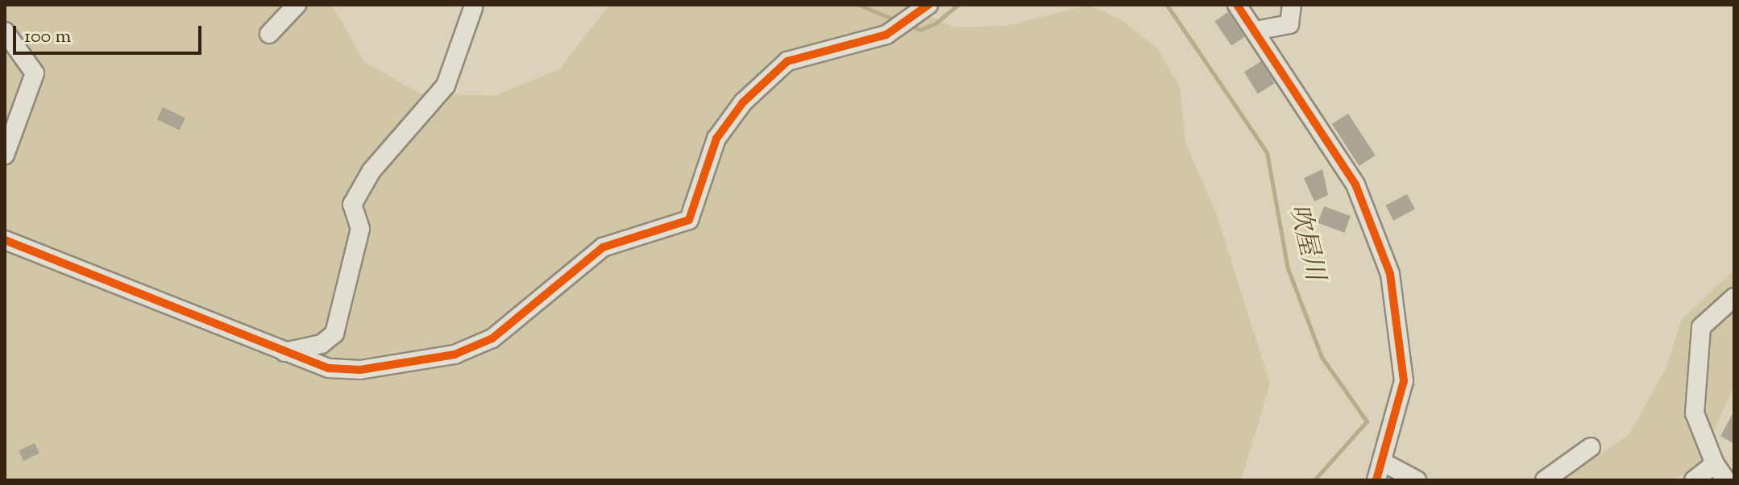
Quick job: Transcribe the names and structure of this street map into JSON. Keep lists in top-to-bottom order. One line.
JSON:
{"water":["吹屋川"],"scale_bar":"100 m"}
